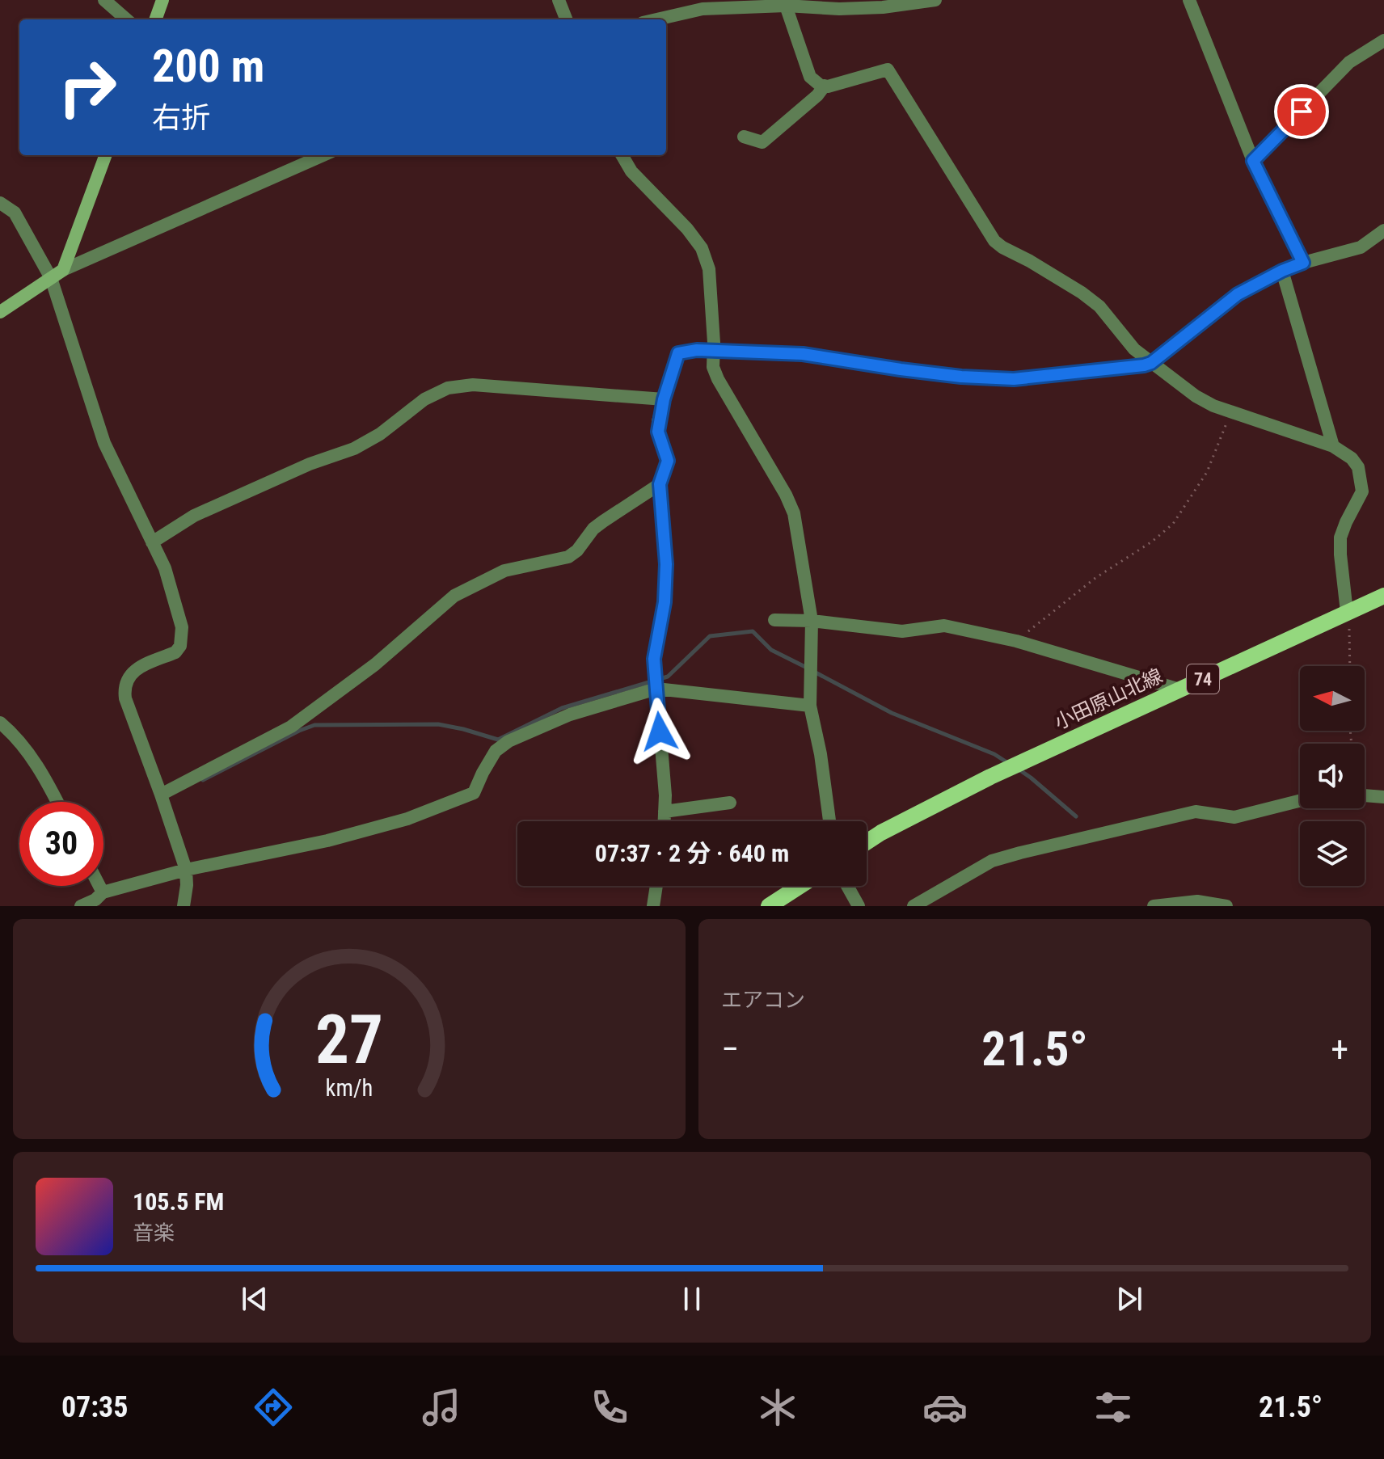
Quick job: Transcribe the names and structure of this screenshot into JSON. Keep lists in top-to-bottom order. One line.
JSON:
{"streets":{"main road":["74","小田原山北線"]},"north":"left","page":{"turn":["200 m","右折"],"limit":"30","trip":"07:37 · 2 分 · 640 m","tile":"エアコン","heat":["−","21.5°","+"],"song":["105.5 FM","音楽"],"tabs":["07:35","21.5°"],"gauge":["27","km/h"]}}
